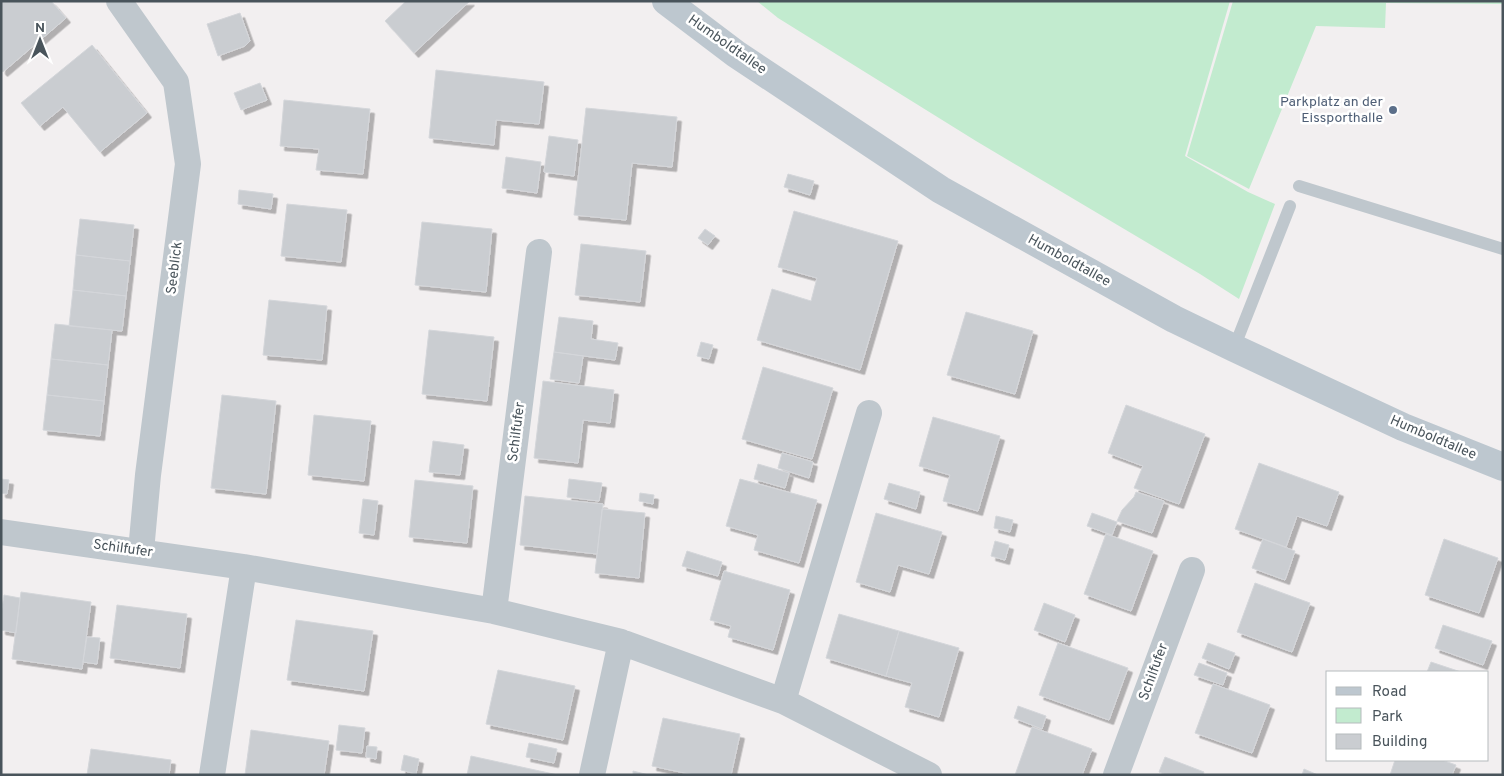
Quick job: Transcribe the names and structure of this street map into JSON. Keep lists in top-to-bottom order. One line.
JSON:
{"streets":{"street":["Humboldtallee","Seeblick","Schilfufer"]},"crossings":[["Seeblick","Schilfufer"]],"places":["Parkplatz an der Eissporthalle"],"legend":["Road","Park","Building"],"north":"top"}
